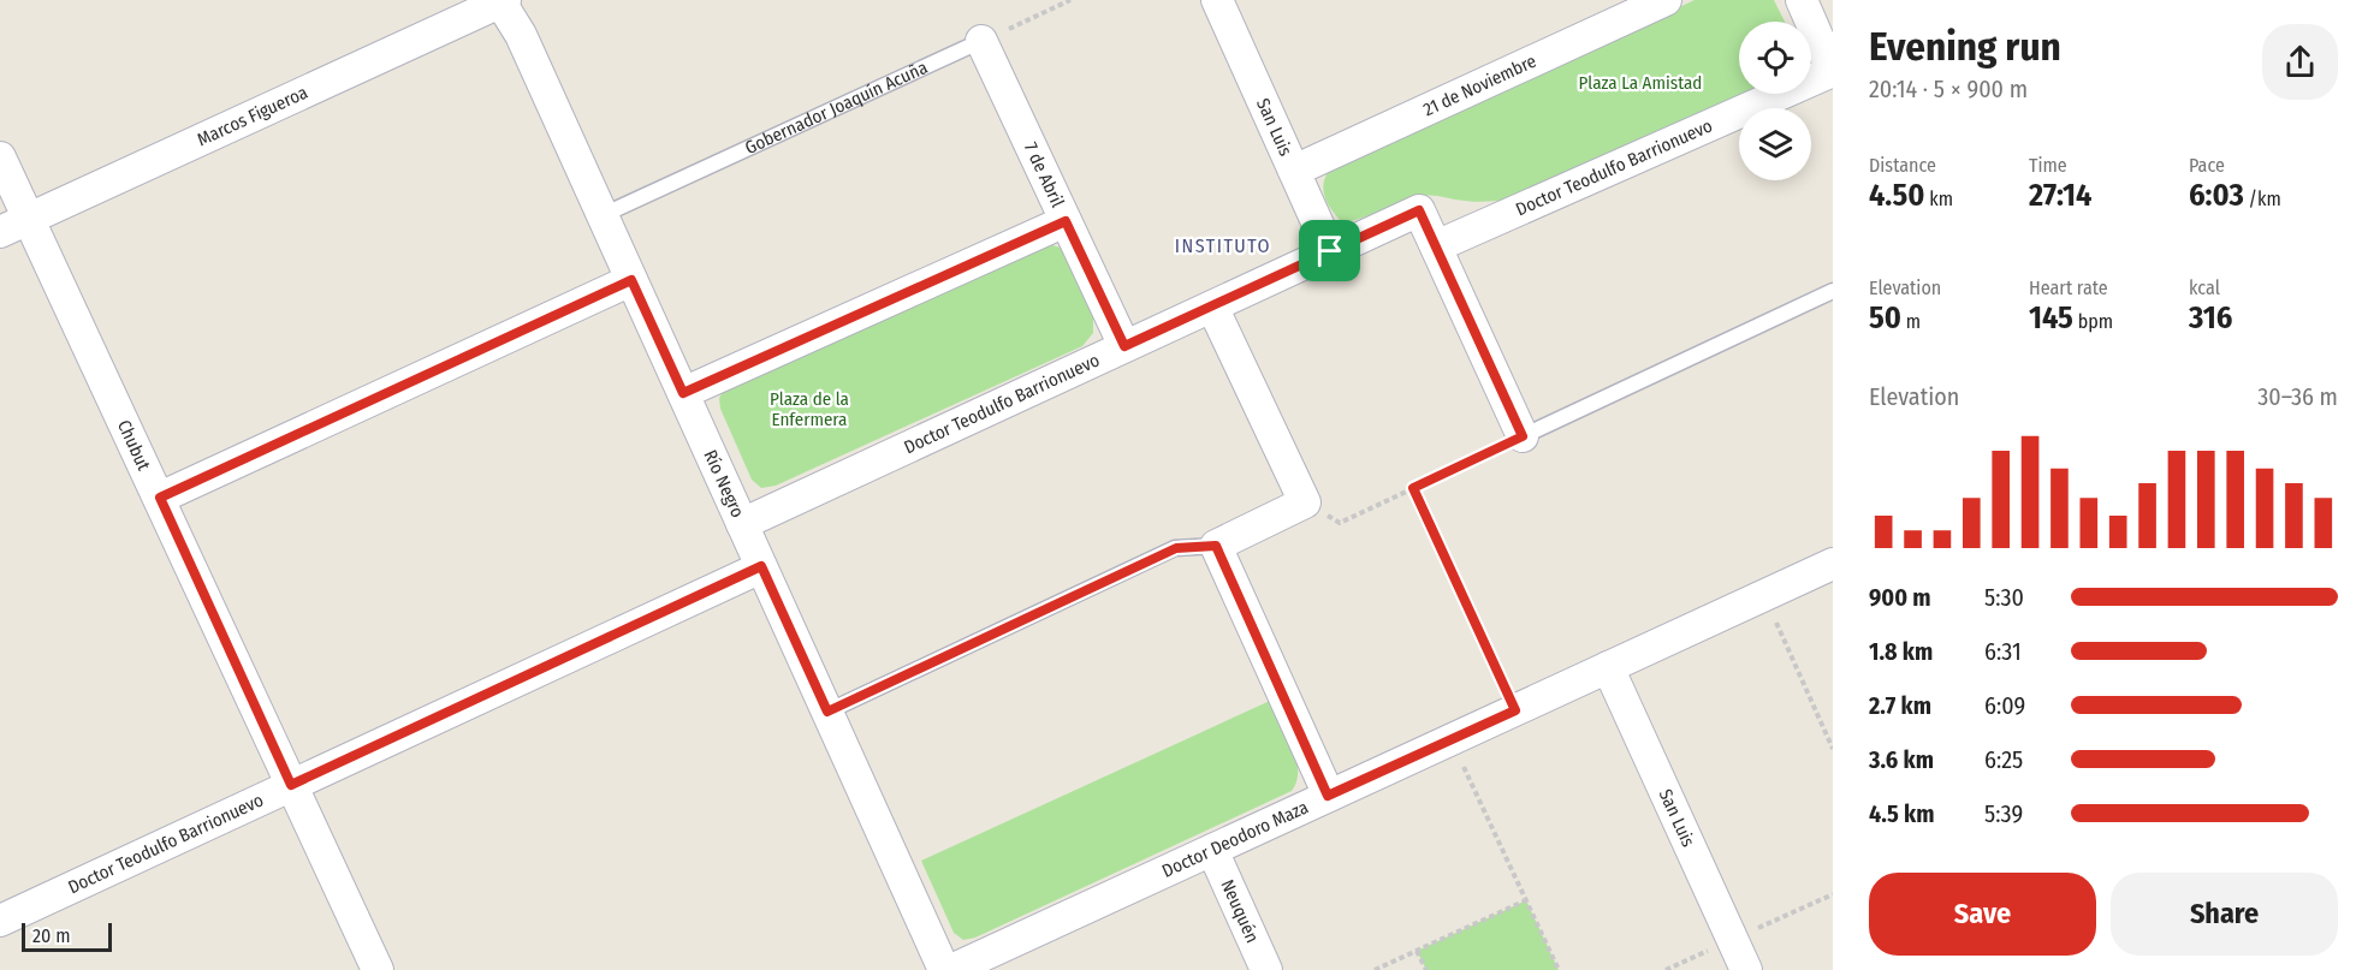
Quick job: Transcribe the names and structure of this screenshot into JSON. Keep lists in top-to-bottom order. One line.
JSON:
{"streets":{"street":["21 de Noviembre","Marcos Figueroa","San Luis","Doctor Teodulfo Barrionuevo","7 de Abril","Chubut","Río Negro","Doctor Deodoro Maza","Neuquén"],"lane":["Gobernador Joaquín Acuña"]},"crossings":[["21 de Noviembre","San Luis"],["Gobernador Joaquín Acuña","7 de Abril"],["Gobernador Joaquín Acuña","Río Negro"],["Marcos Figueroa","Chubut"],["Marcos Figueroa","Río Negro"],["San Luis","Doctor Teodulfo Barrionuevo"],["San Luis","Doctor Deodoro Maza"],["Doctor Teodulfo Barrionuevo","7 de Abril"],["Doctor Teodulfo Barrionuevo","Chubut"],["Doctor Teodulfo Barrionuevo","Río Negro"],["Doctor Deodoro Maza","Neuquén"]],"districts":["INSTITUTO"],"parks":["Plaza La Amistad","Plaza de la Enfermera"],"scale_bar":"20 m","page":{"heading":["Evening run","20:14 · 5 × 900 m"],"stats":[["Distance","4.50 km"],["Time","27:14"],["Pace","6:03 /km"],["Elevation","50 m"],["Heart rate","145 bpm"],["kcal","316"]],"chart":["Elevation","30–36 m"],"list":[{"name":"900 m","note":"5:30"},{"name":"1.8 km","note":"6:31"},{"name":"2.7 km","note":"6:09"},{"name":"3.6 km","note":"6:25"},{"name":"4.5 km","note":"5:39"}],"buttons":["Save","Share"],"scale":"20 m"}}
